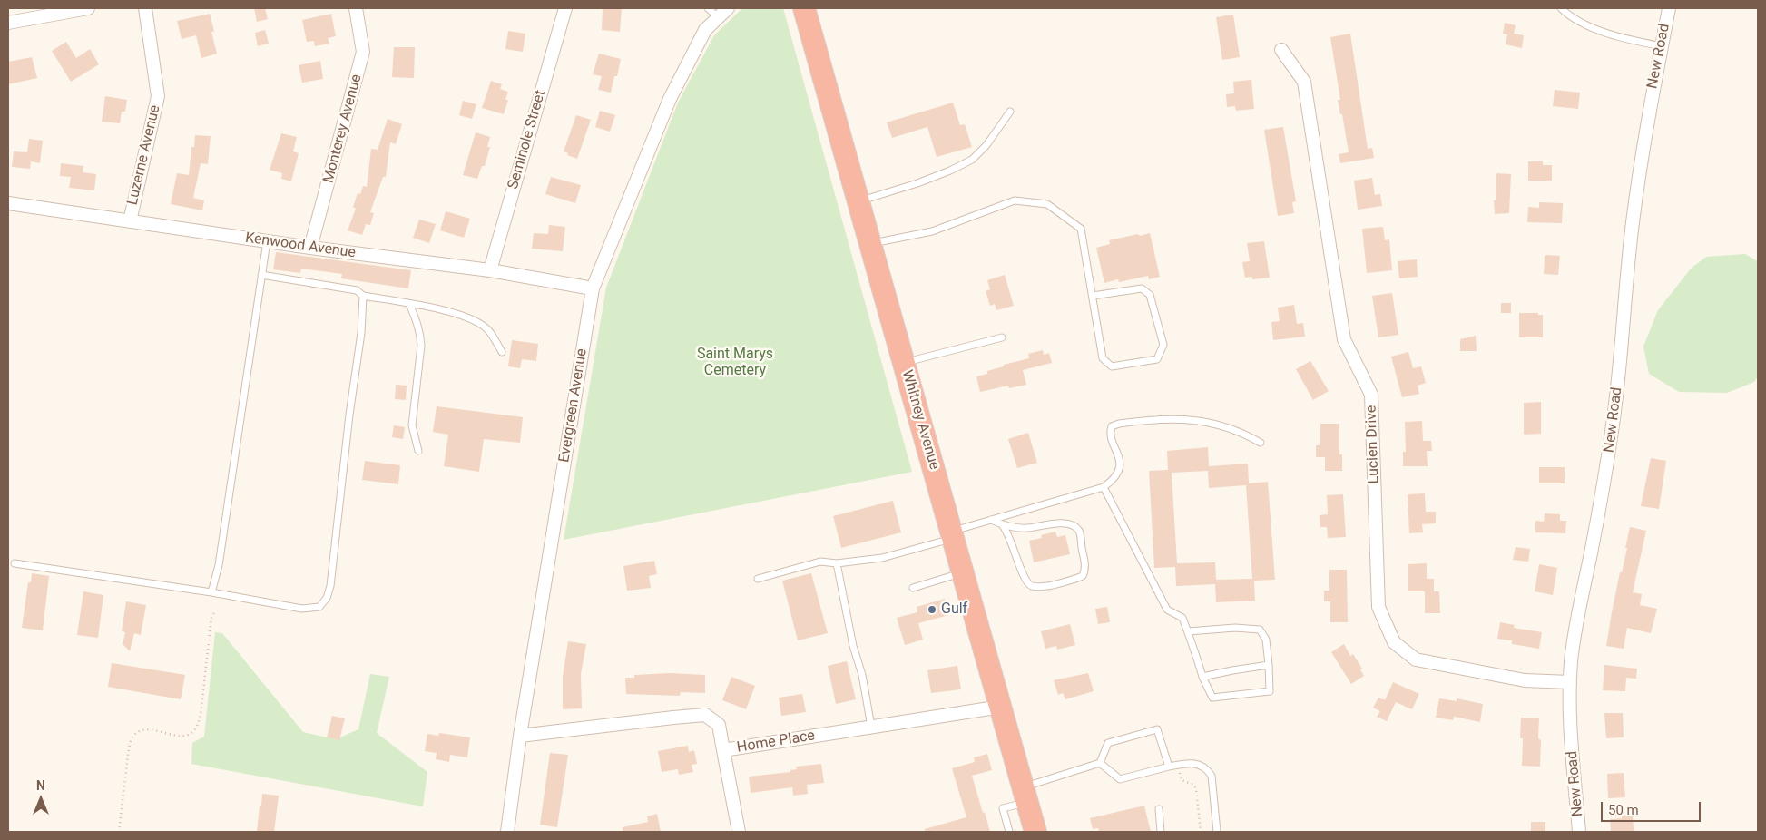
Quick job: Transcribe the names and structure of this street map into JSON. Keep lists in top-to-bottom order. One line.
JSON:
{"streets":{"highway":["Whitney Avenue"],"street":["New Road","Monterey Avenue","Seminole Street","Luzerne Avenue","Kenwood Avenue","Evergreen Avenue","Lucien Drive","Home Place"]},"crossings":[["New Road","Lucien Drive"],["Monterey Avenue","Kenwood Avenue"],["Seminole Street","Kenwood Avenue"],["Luzerne Avenue","Kenwood Avenue"],["Kenwood Avenue","Evergreen Avenue"],["Evergreen Avenue","Home Place"],["Whitney Avenue","Home Place"]],"parks":["Saint Marys Cemetery"],"places":["Gulf"],"scale_bar":"50 m","north":"top"}
